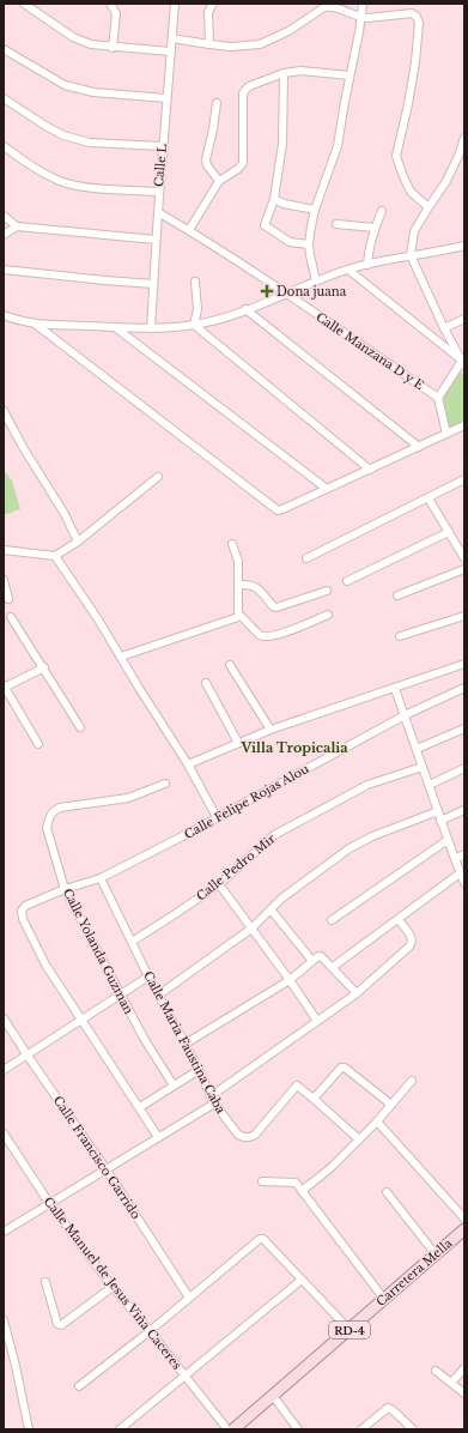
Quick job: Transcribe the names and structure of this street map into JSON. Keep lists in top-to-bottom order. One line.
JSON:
{"streets":{"main road":["Carretera Mella","RD-4"],"street":["Calle L","Calle Manzana D y E","Calle Felipe Rojas Alou","Calle Pedro Mir","Calle Yolanda Guzman","Calle Maria Faustina Caba","Calle Francisco Garrido","Calle Manuel de Jesus Viña Caceres"]},"crossings":[["Calle L","Calle Manzana D y E"],["Calle Felipe Rojas Alou","Calle Yolanda Guzman"],["Calle Felipe Rojas Alou","Calle Maria Faustina Caba"],["Calle Pedro Mir","Calle Maria Faustina Caba"]],"districts":["Villa Tropicalia"],"places":{"health":["Dona juana"]}}
